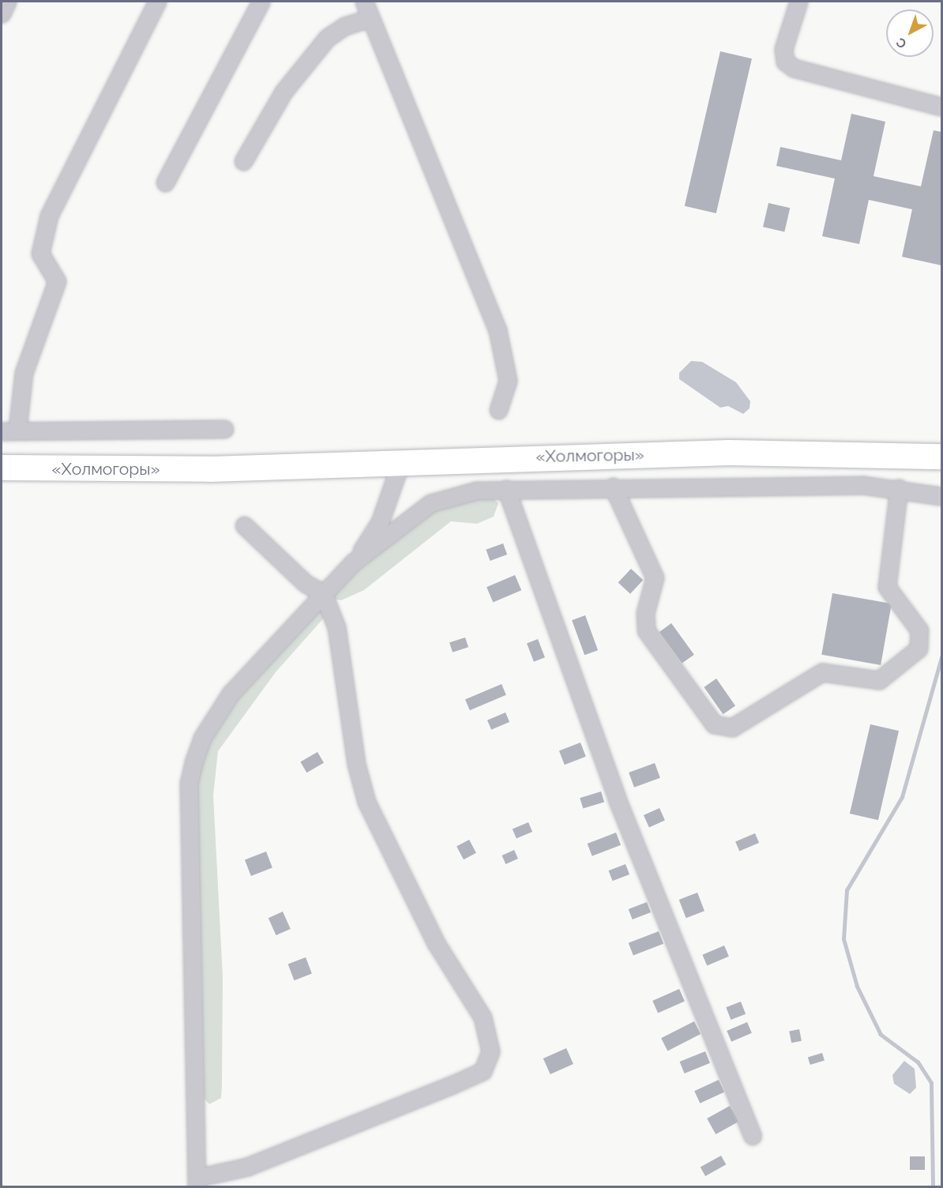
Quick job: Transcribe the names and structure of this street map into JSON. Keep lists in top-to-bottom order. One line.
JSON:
{"streets":{"highway":["«Холмогоры»"]},"north":"bottom left"}
